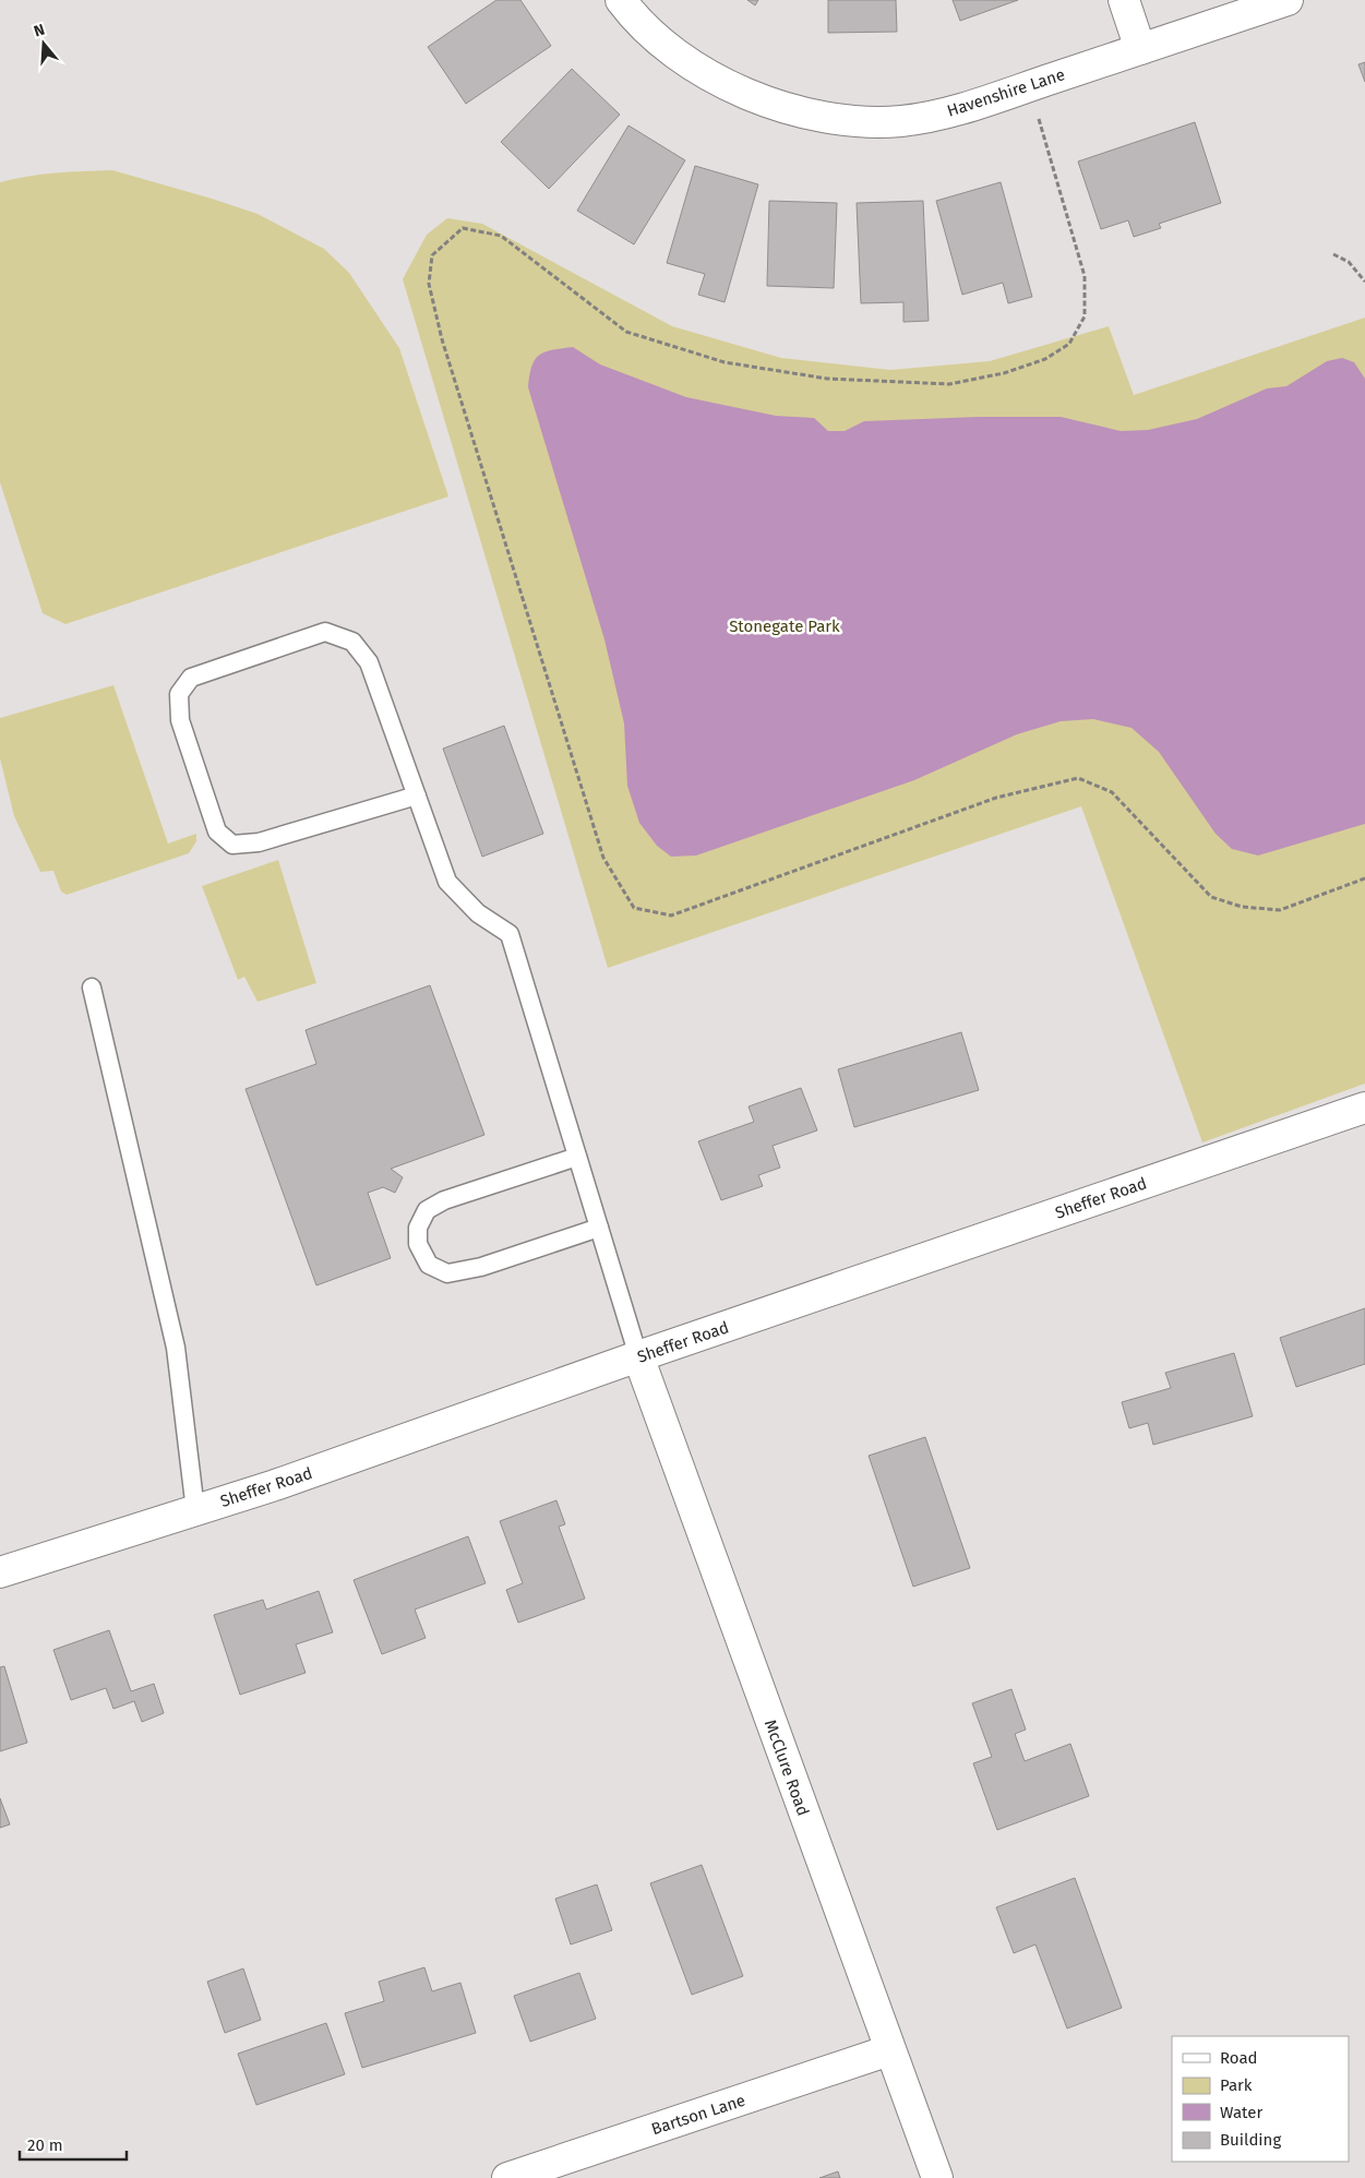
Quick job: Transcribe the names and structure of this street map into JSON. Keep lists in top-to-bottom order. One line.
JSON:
{"streets":{"street":["Havenshire Lane","Sheffer Road","McClure Road","Bartson Lane"]},"crossings":[["Sheffer Road","McClure Road"],["McClure Road","Bartson Lane"]],"parks":["Stonegate Park"],"legend":["Road","Park","Water","Building"],"scale_bar":"20 m","north":"top"}
